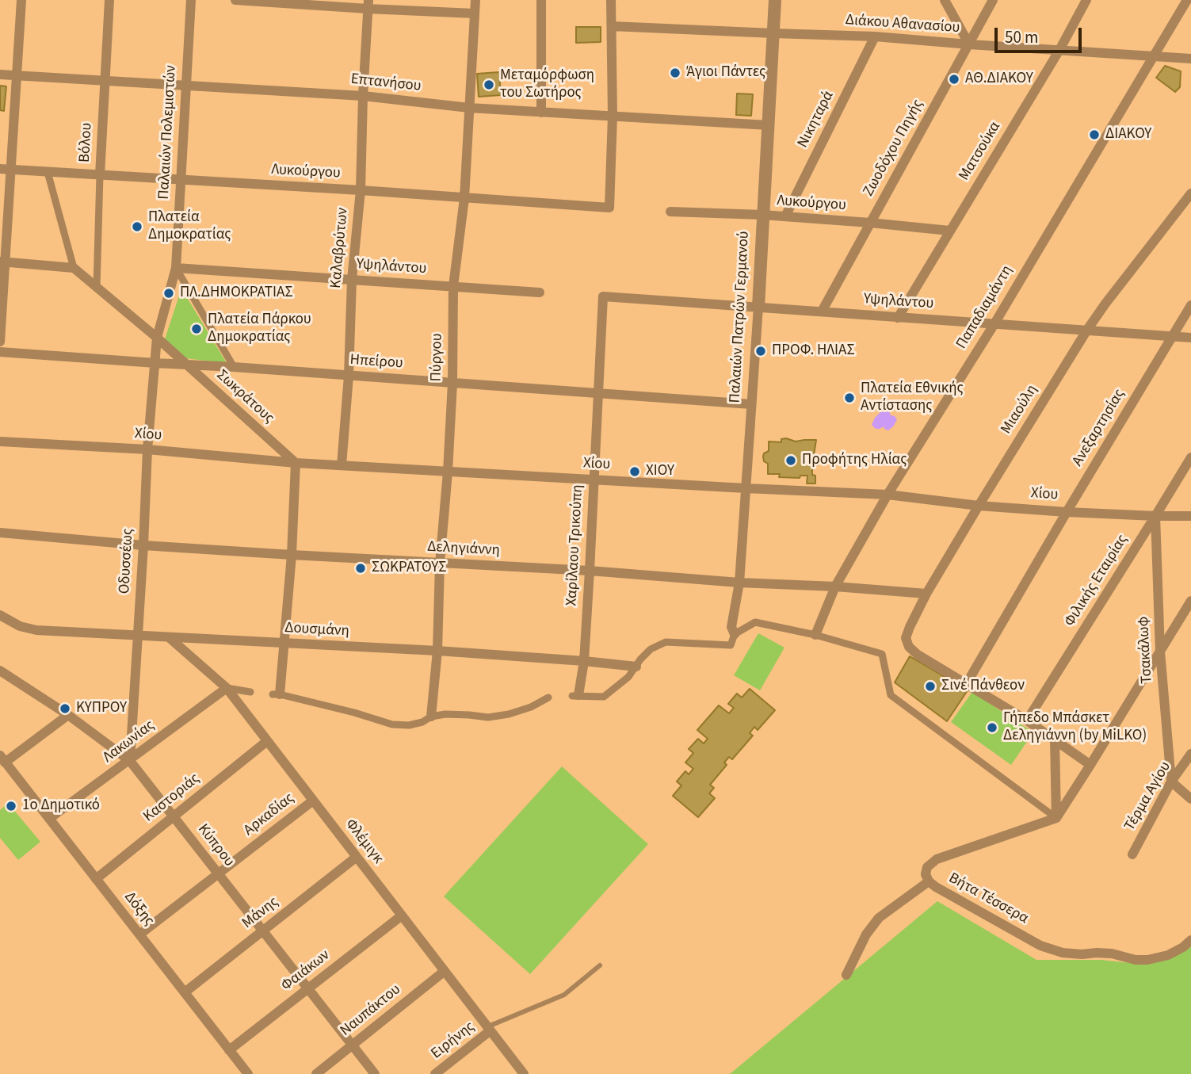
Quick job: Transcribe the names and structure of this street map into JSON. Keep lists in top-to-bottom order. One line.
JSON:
{"streets":{"street":["Διάκου Αθανασίου","Επτανήσου","Νικηταρά","Παλαιών Πολεμιστών","Βόλου","Ζωοδόχου Πηγής","Ματσούκα","Λυκούργου","Καλαβρύτων","Υψηλάντου","Παπαδιαμάντη","Παλαιών Πατρών Γερμανού","Πύργου","Ηπείρου","Σωκράτους","Μιαούλη","Ανεξαρτησίας","Χίου","Χαρίλαου Τρικούπη","Δεληγιάννη","Οδυσσέως","Φιλικής Εταιρίας","Δουσμάνη","Τσακάλωφ","Λακωνίας","Τέρμα Αγίου","Καστοριάς","Αρκαδίας","Φλέμιγκ","Κύπρου","Βήτα Τέσσερα","Δόξης","Μάνης","Φαιάκων","Ναυπάκτου","Ειρήνης"]},"crossings":[["Διάκου Αθανασίου","Νικηταρά"],["Διάκου Αθανασίου","Ζωοδόχου Πηγής"],["Διάκου Αθανασίου","Ματσούκα"],["Διάκου Αθανασίου","Παπαδιαμάντη"],["Διάκου Αθανασίου","Παλαιών Πατρών Γερμανού"],["Επτανήσου","Παλαιών Πολεμιστών"],["Επτανήσου","Βόλου"],["Επτανήσου","Λυκούργου"],["Επτανήσου","Καλαβρύτων"],["Επτανήσου","Παλαιών Πατρών Γερμανού"],["Επτανήσου","Πύργου"],["Νικηταρά","Λυκούργου"],["Παλαιών Πολεμιστών","Λυκούργου"],["Παλαιών Πολεμιστών","Υψηλάντου"],["Παλαιών Πολεμιστών","Ηπείρου"],["Παλαιών Πολεμιστών","Σωκράτους"],["Παλαιών Πολεμιστών","Οδυσσέως"],["Βόλου","Λυκούργου"],["Βόλου","Σωκράτους"],["Ζωοδόχου Πηγής","Λυκούργου"],["Ζωοδόχου Πηγής","Υψηλάντου"],["Ματσούκα","Λυκούργου"],["Ματσούκα","Υψηλάντου"],["Λυκούργου","Καλαβρύτων"],["Λυκούργου","Παλαιών Πατρών Γερμανού"],["Λυκούργου","Πύργου"],["Καλαβρύτων","Υψηλάντου"],["Καλαβρύτων","Ηπείρου"],["Καλαβρύτων","Χίου"],["Υψηλάντου","Παπαδιαμάντη"],["Υψηλάντου","Παλαιών Πατρών Γερμανού"],["Υψηλάντου","Πύργου"],["Υψηλάντου","Μιαούλη"],["Υψηλάντου","Ανεξαρτησίας"],["Υψηλάντου","Χαρίλαου Τρικούπη"],["Παπαδιαμάντη","Χίου"],["Παπαδιαμάντη","Δεληγιάννη"],["Παλαιών Πατρών Γερμανού","Ηπείρου"],["Παλαιών Πατρών Γερμανού","Χίου"],["Παλαιών Πατρών Γερμανού","Δεληγιάννη"],["Πύργου","Ηπείρου"],["Πύργου","Χίου"],["Πύργου","Δεληγιάννη"],["Πύργου","Δουσμάνη"],["Ηπείρου","Σωκράτους"],["Ηπείρου","Χαρίλαου Τρικούπη"],["Ηπείρου","Οδυσσέως"],["Σωκράτους","Χίου"],["Μιαούλη","Ανεξαρτησίας"],["Μιαούλη","Χίου"],["Μιαούλη","Δεληγιάννη"],["Ανεξαρτησίας","Χίου"],["Χίου","Χαρίλαου Τρικούπη"],["Χίου","Οδυσσέως"],["Χίου","Φιλικής Εταιρίας"],["Χίου","Τσακάλωφ"],["Χαρίλαου Τρικούπη","Δεληγιάννη"],["Χαρίλαου Τρικούπη","Δουσμάνη"],["Δεληγιάννη","Οδυσσέως"],["Οδυσσέως","Δουσμάνη"],["Οδυσσέως","Λακωνίας"],["Οδυσσέως","Κύπρου"],["Φιλικής Εταιρίας","Τσακάλωφ"],["Δουσμάνη","Φλέμιγκ"],["Τσακάλωφ","Τέρμα Αγίου"],["Λακωνίας","Φλέμιγκ"],["Λακωνίας","Κύπρου"],["Λακωνίας","Δόξης"],["Καστοριάς","Φλέμιγκ"],["Καστοριάς","Κύπρου"],["Καστοριάς","Δόξης"],["Αρκαδίας","Φλέμιγκ"],["Αρκαδίας","Κύπρου"],["Αρκαδίας","Δόξης"],["Φλέμιγκ","Μάνης"],["Φλέμιγκ","Φαιάκων"],["Φλέμιγκ","Ναυπάκτου"],["Φλέμιγκ","Ειρήνης"],["Κύπρου","Μάνης"],["Κύπρου","Φαιάκων"],["Κύπρου","Ναυπάκτου"],["Δόξης","Μάνης"],["Δόξης","Φαιάκων"]],"places":["Άγιοι Πάντες","ΑΘ.ΔΙΑΚΟΥ","Μεταμόρφωση του Σωτήρος","ΔΙΑΚΟΥ","Πλατεία Δημοκρατίας","ΠΛ.ΔΗΜΟΚΡΑΤΙΑΣ","Πλατεία Πάρκου Δημοκρατίας","ΠΡΟΦ. ΗΛΙΑΣ","Πλατεία Εθνικής Αντίστασης","Προφήτης Ηλίας","ΧΙΟΥ","ΣΩΚΡΑΤΟΥΣ","Σινέ Πάνθεον","ΚΥΠΡΟΥ","Γήπεδο Μπάσκετ Δεληγιάννη (by MiLKO)","1ο Δημοτικό"],"scale_bar":"50 m"}
